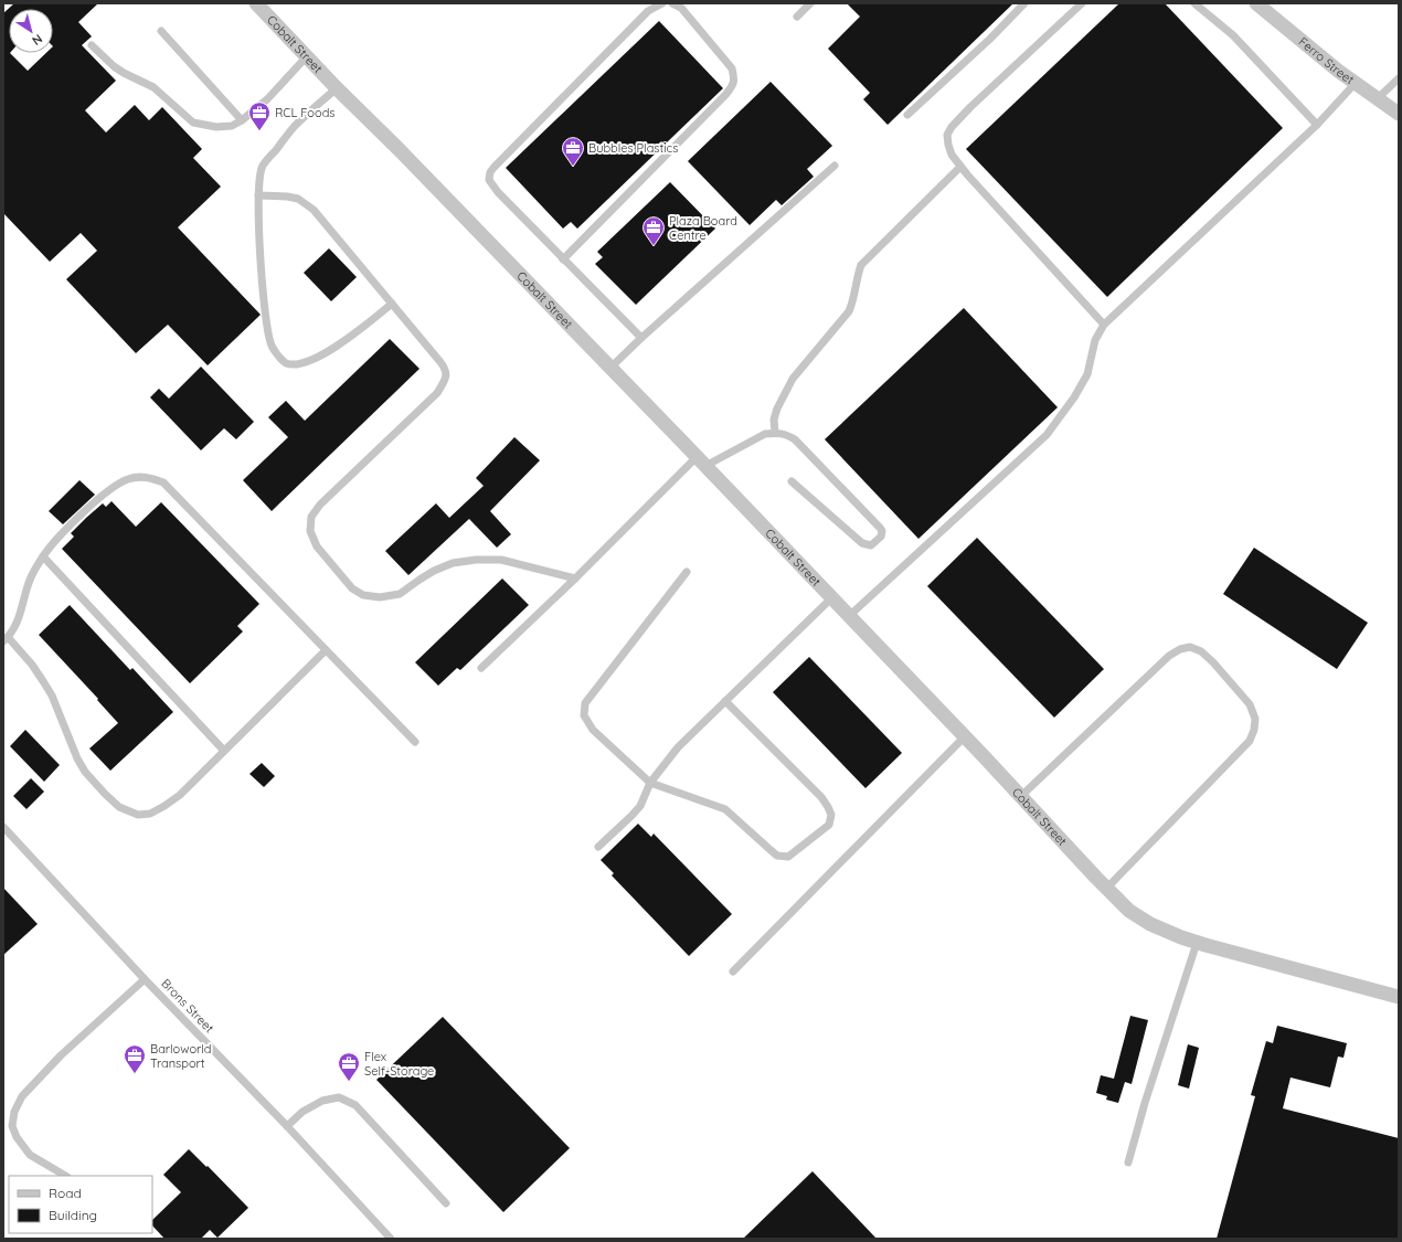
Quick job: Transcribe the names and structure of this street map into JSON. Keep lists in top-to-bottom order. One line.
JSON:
{"streets":{"street":["Cobalt Street","Ferro Street"],"lane":["Brons Street"]},"places":{"office":["RCL Foods","Bubbles Plastics","Plaza Board Centre","Barloworld Transport","Flex Self-Storage"]},"legend":["Road","Building"],"north":"bottom right"}
